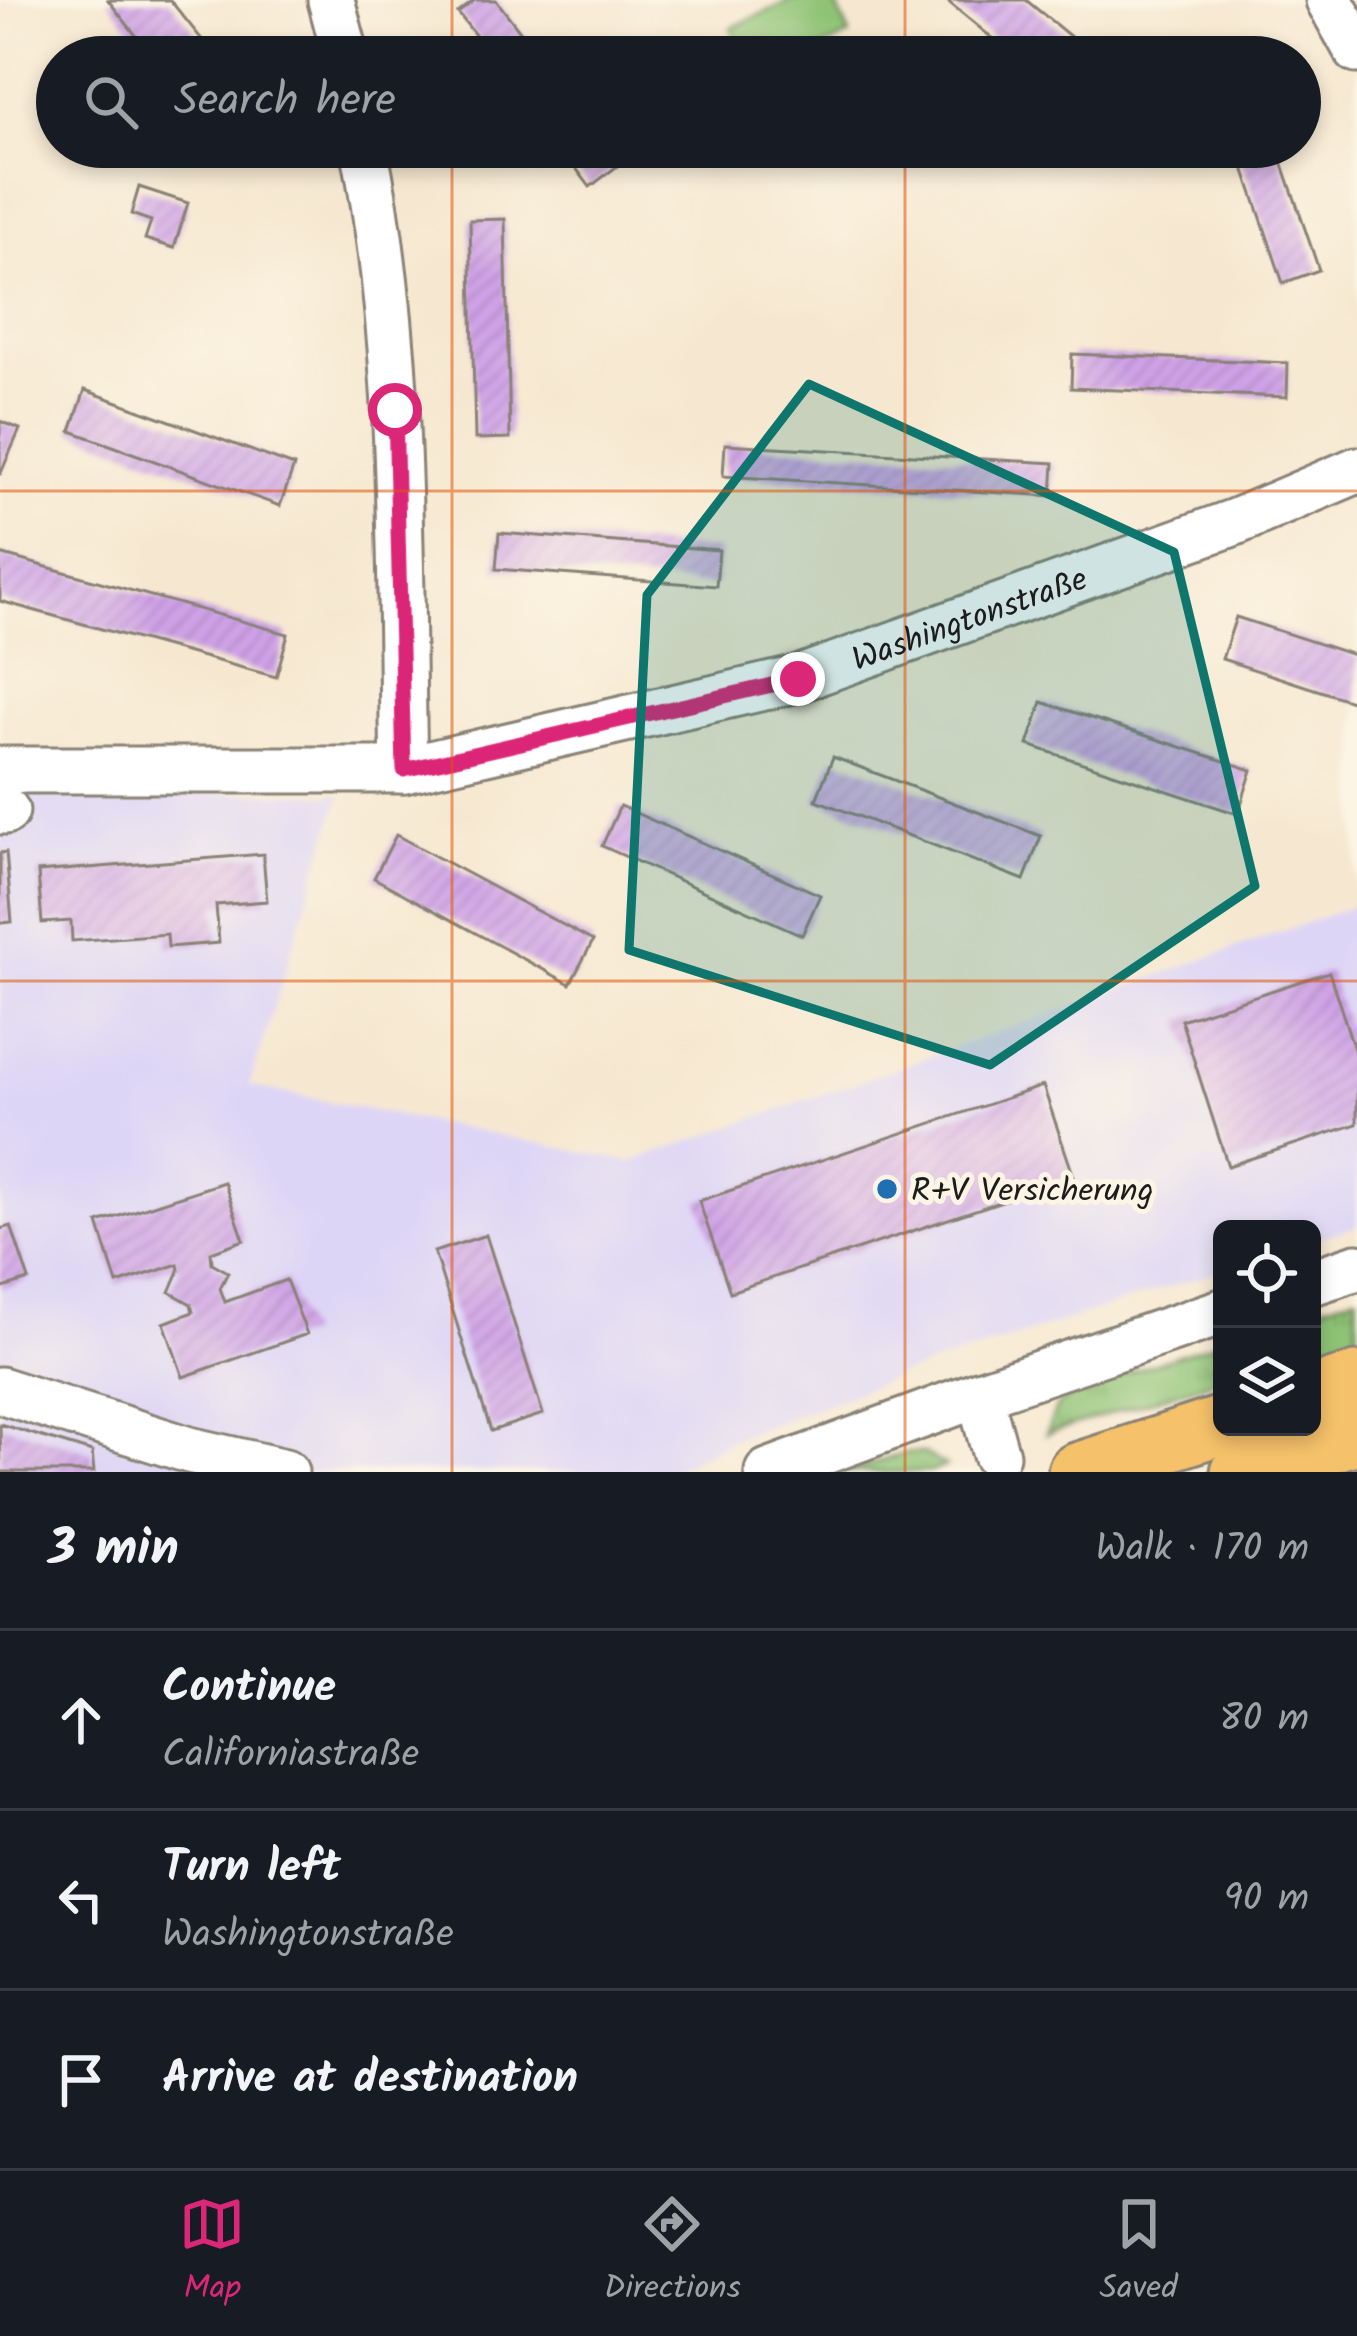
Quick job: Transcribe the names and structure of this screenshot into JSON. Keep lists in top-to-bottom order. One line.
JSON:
{"streets":{"street":["Washingtonstraße"]},"places":["R+V Versicherung"],"page":{"search":"Search here","heading":["3 min","Walk · 170 m"],"list":[["Continue","Californiastraße","80 m"],["Turn left","Washingtonstraße","90 m"],"Arrive at destination"],"nav":["Map","Directions","Saved"]}}
